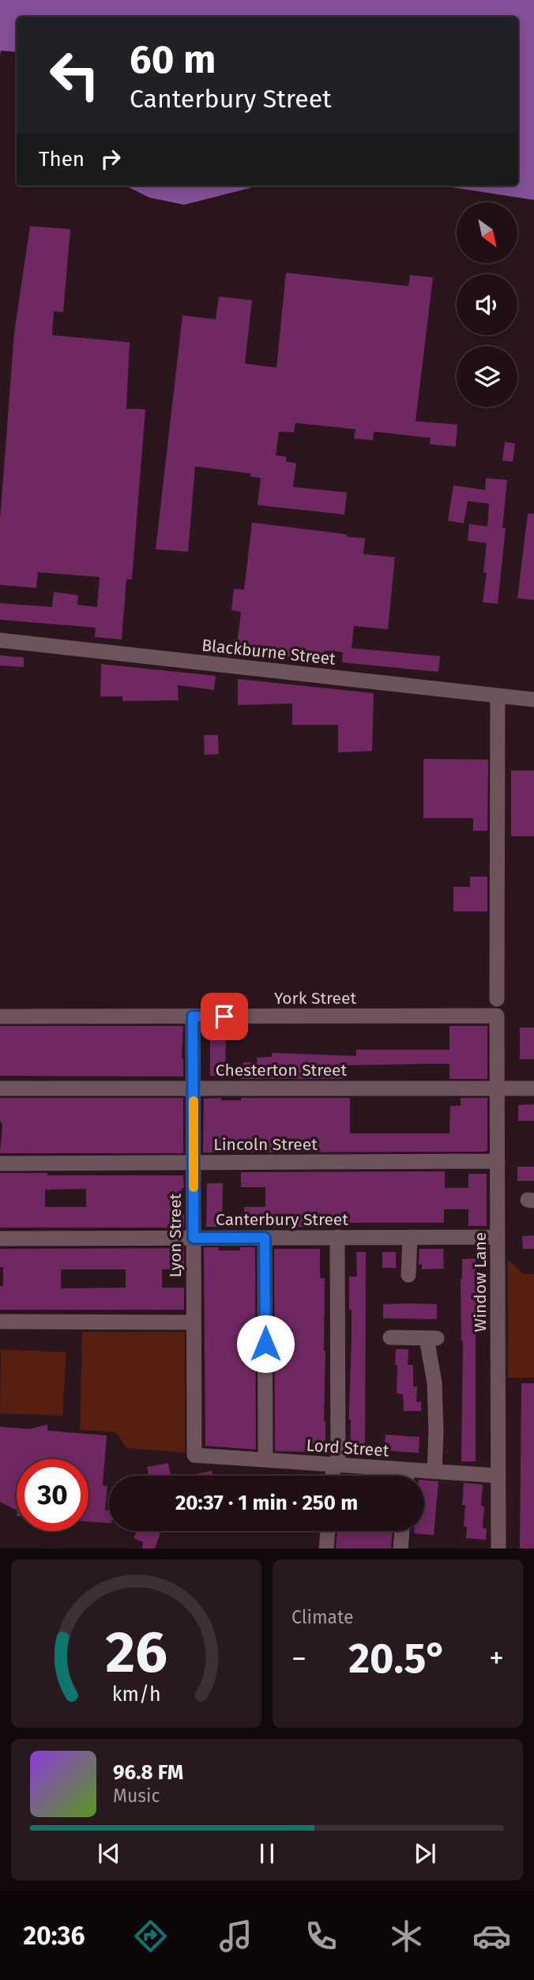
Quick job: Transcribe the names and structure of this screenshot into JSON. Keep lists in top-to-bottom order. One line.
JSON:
{"streets":{"street":["Blackburne Street","York Street","Chesterton Street","Lincoln Street","Canterbury Street","Lyon Street","Window Lane","Lord Street"]},"crossings":[["York Street","Lyon Street"],["York Street","Window Lane"],["Chesterton Street","Lyon Street"],["Chesterton Street","Window Lane"],["Lincoln Street","Lyon Street"],["Lincoln Street","Window Lane"],["Canterbury Street","Lyon Street"],["Canterbury Street","Window Lane"],["Lyon Street","Lord Street"],["Window Lane","Lord Street"]],"north":"bottom right","page":{"turn":["60 m","Canterbury Street"],"then":"Then","limit":"30","trip":"20:37 · 1 min · 250 m","tile":"Climate","heat":["−","20.5°","+"],"song":["96.8 FM","Music"],"tabs":"20:36","gauge":["26","km/h"]}}
